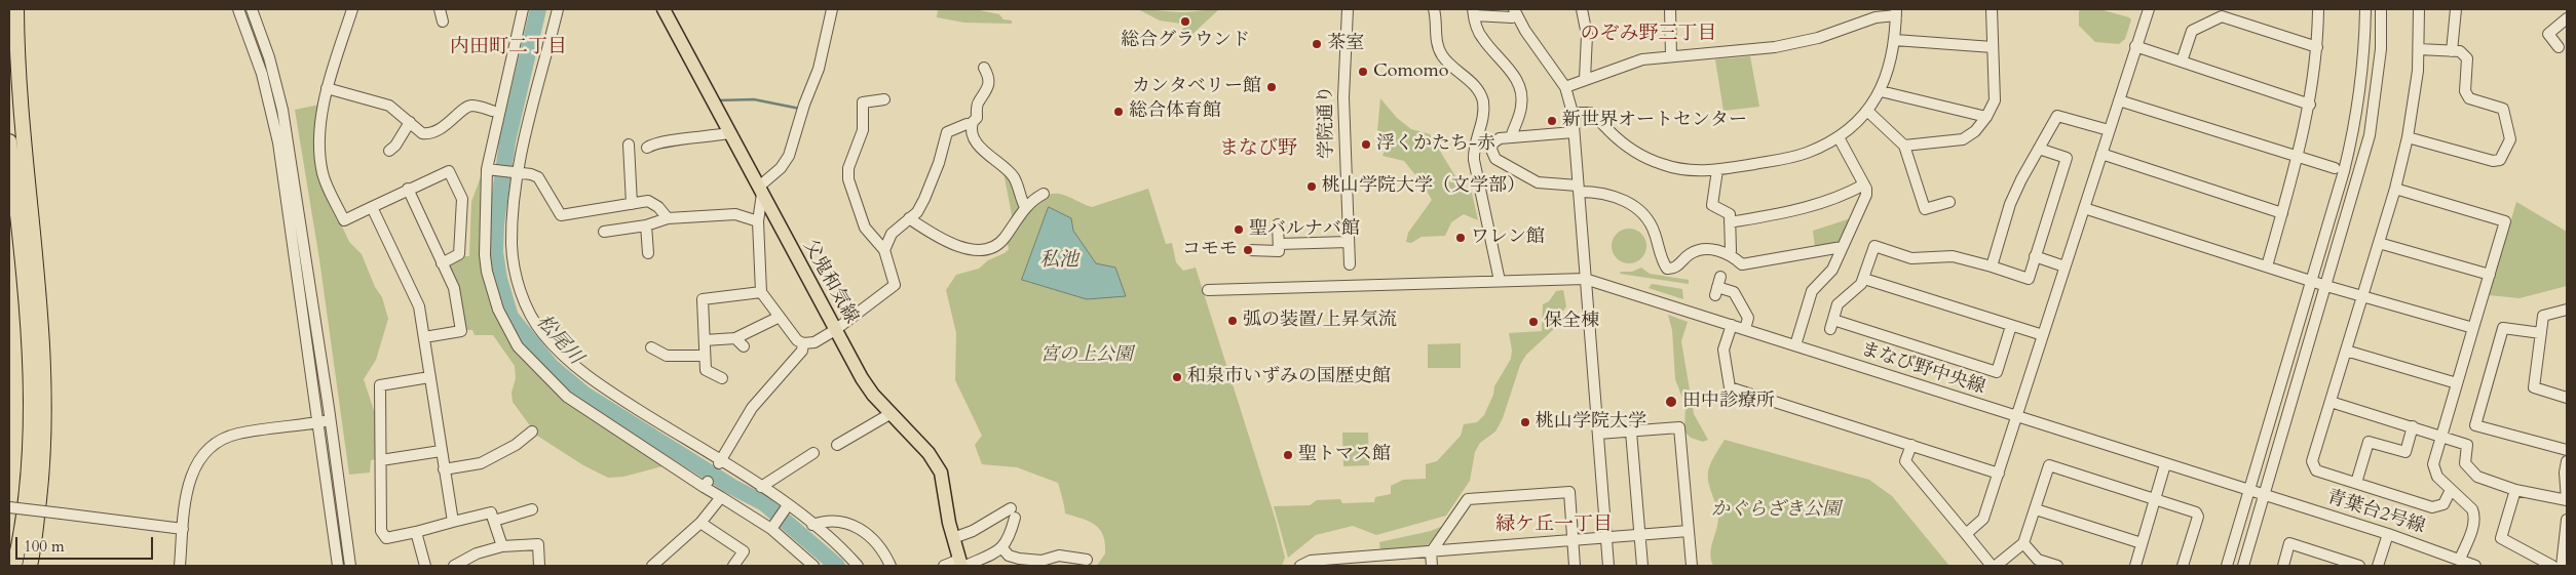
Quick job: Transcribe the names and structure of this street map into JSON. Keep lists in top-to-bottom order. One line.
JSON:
{"streets":{"main road":["父鬼和気線"],"street":["学院通り","まなび野中央線","青葉台2号線"]},"crossings":[["まなび野中央線","青葉台2号線"]],"districts":["のぞみ野三丁目","内田町二丁目","まなび野","緑ケ丘一丁目"],"water":["私池","松尾川"],"parks":["宮の上公園","かぐらざき公園"],"places":["総合グラウンド","茶室","Comomo","カンタベリー館","総合体育館","新世界オートセンター","浮くかたち-赤","桃山学院大学（文学部）","聖バルナバ館","ワレン館","コモモ","弧の装置/上昇気流","保全棟","和泉市いずみの国歴史館","田中診療所","桃山学院大学","聖トマス館"],"scale_bar":"100 m"}
